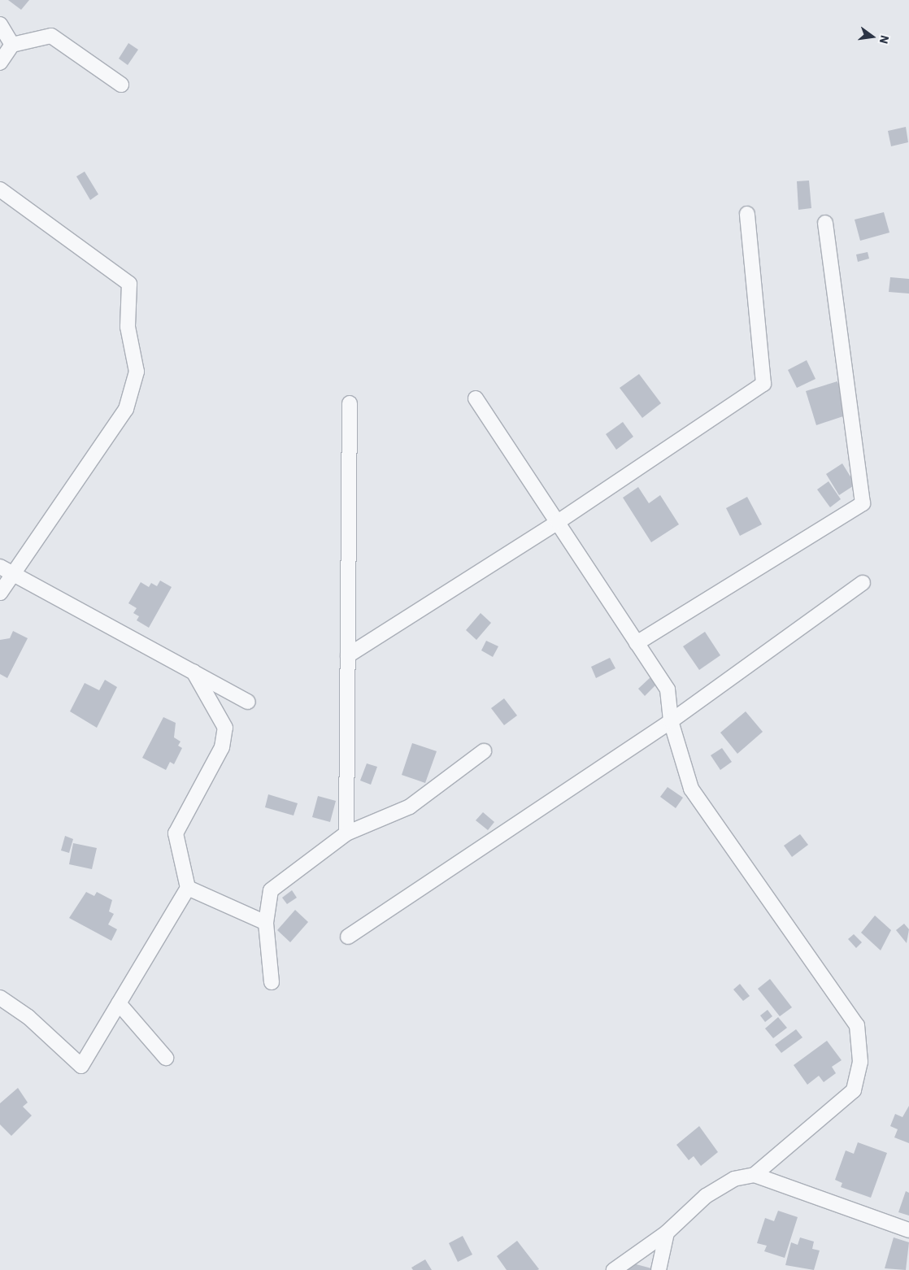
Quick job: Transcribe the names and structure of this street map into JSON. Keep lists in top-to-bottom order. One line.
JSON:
{"north":"right"}
